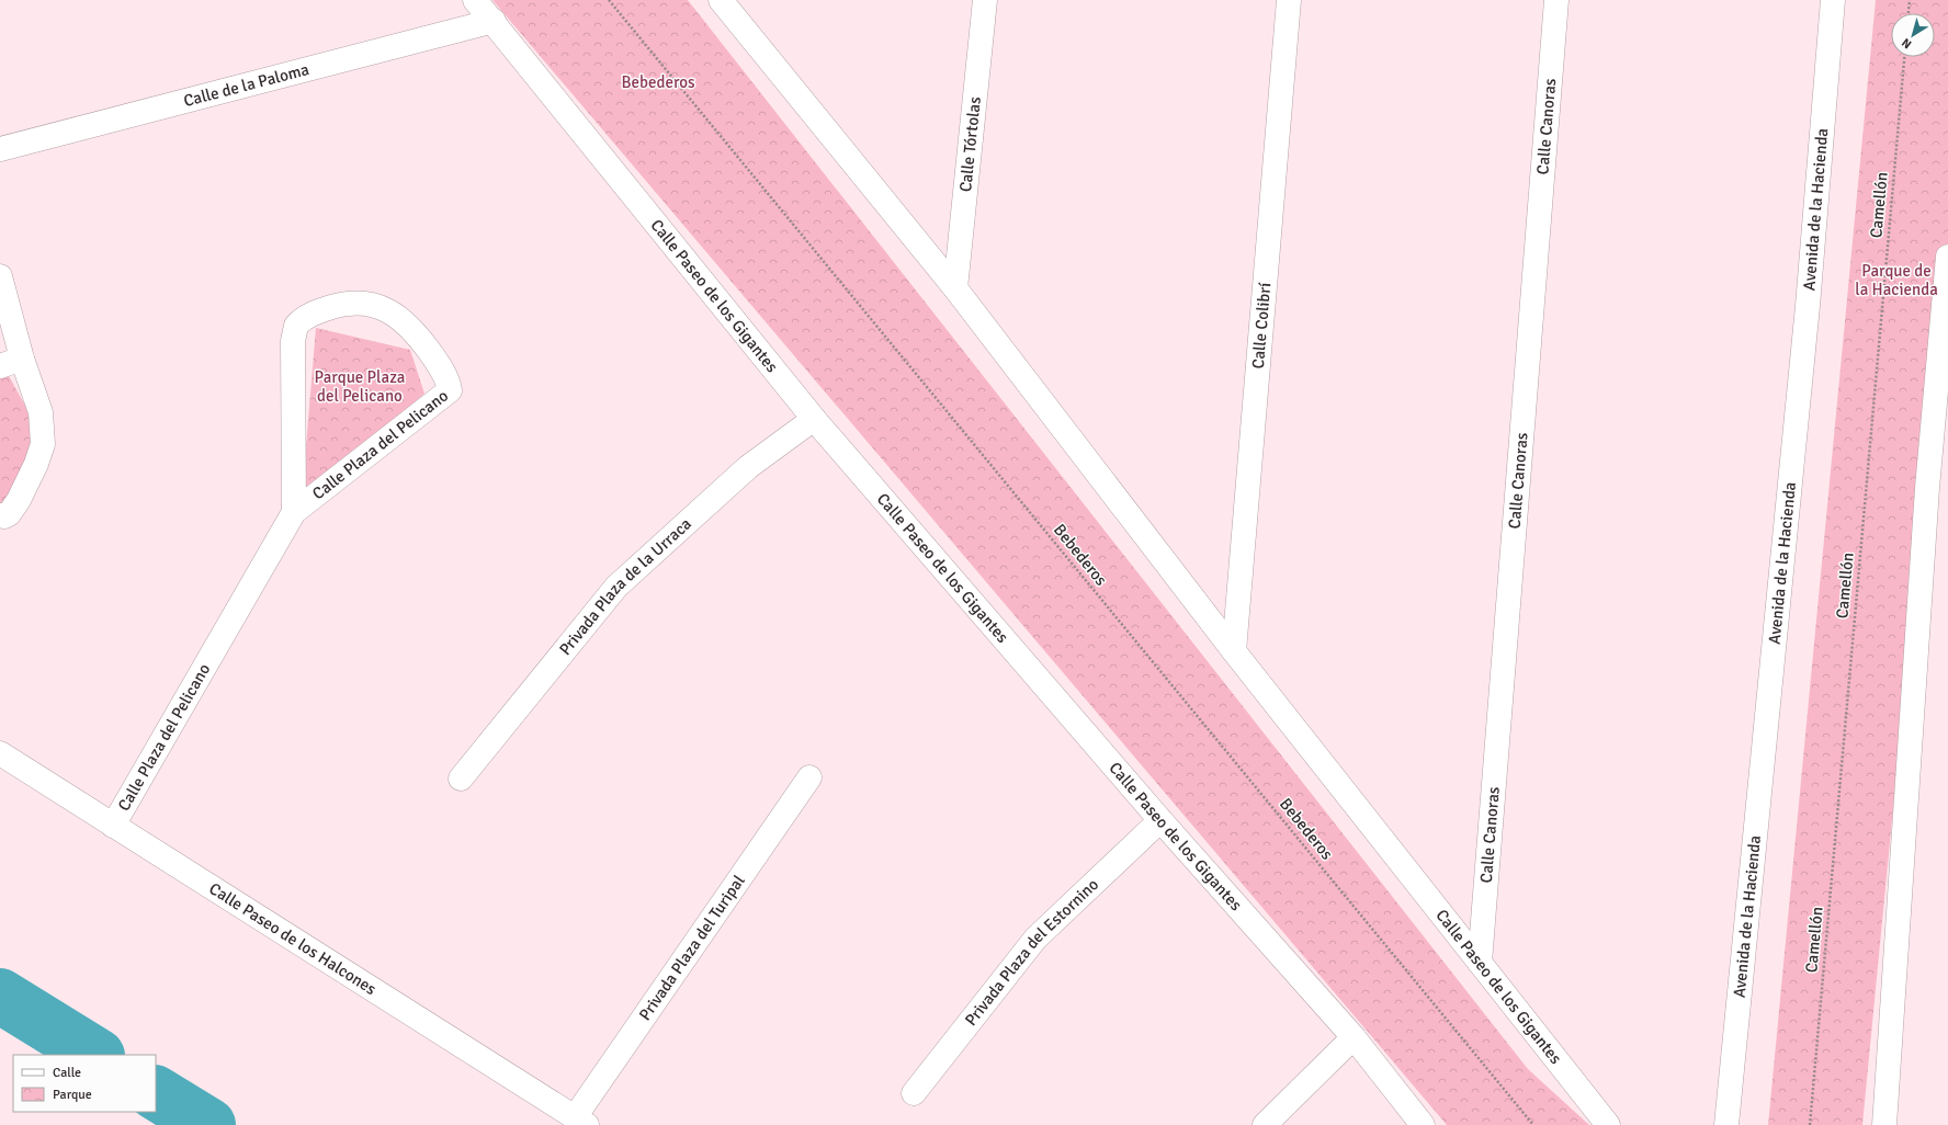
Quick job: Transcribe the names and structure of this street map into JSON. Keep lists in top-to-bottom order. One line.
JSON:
{"streets":{"street":["Calle de la Paloma","Calle Canoras","Calle Tórtolas","Avenida de la Hacienda","Calle Paseo de los Gigantes","Calle Colibrí","Calle Plaza del Pelicano","Privada Plaza de la Urraca","Calle Paseo de los Halcones","Privada Plaza del Turipal","Privada Plaza del Estornino"],"path":["Camellón","Bebederos"]},"crossings":[["Calle de la Paloma","Calle Paseo de los Gigantes"],["Calle Canoras","Calle Paseo de los Gigantes"],["Calle Tórtolas","Calle Paseo de los Gigantes"],["Calle Paseo de los Gigantes","Calle Colibrí"],["Calle Paseo de los Gigantes","Privada Plaza de la Urraca"],["Calle Paseo de los Gigantes","Privada Plaza del Estornino"],["Calle Plaza del Pelicano","Calle Paseo de los Halcones"],["Calle Paseo de los Halcones","Privada Plaza del Turipal"]],"parks":["Bebederos","Parque de la Hacienda","Parque Plaza del Pelicano"],"legend":["Calle","Parque"],"north":"bottom left"}
